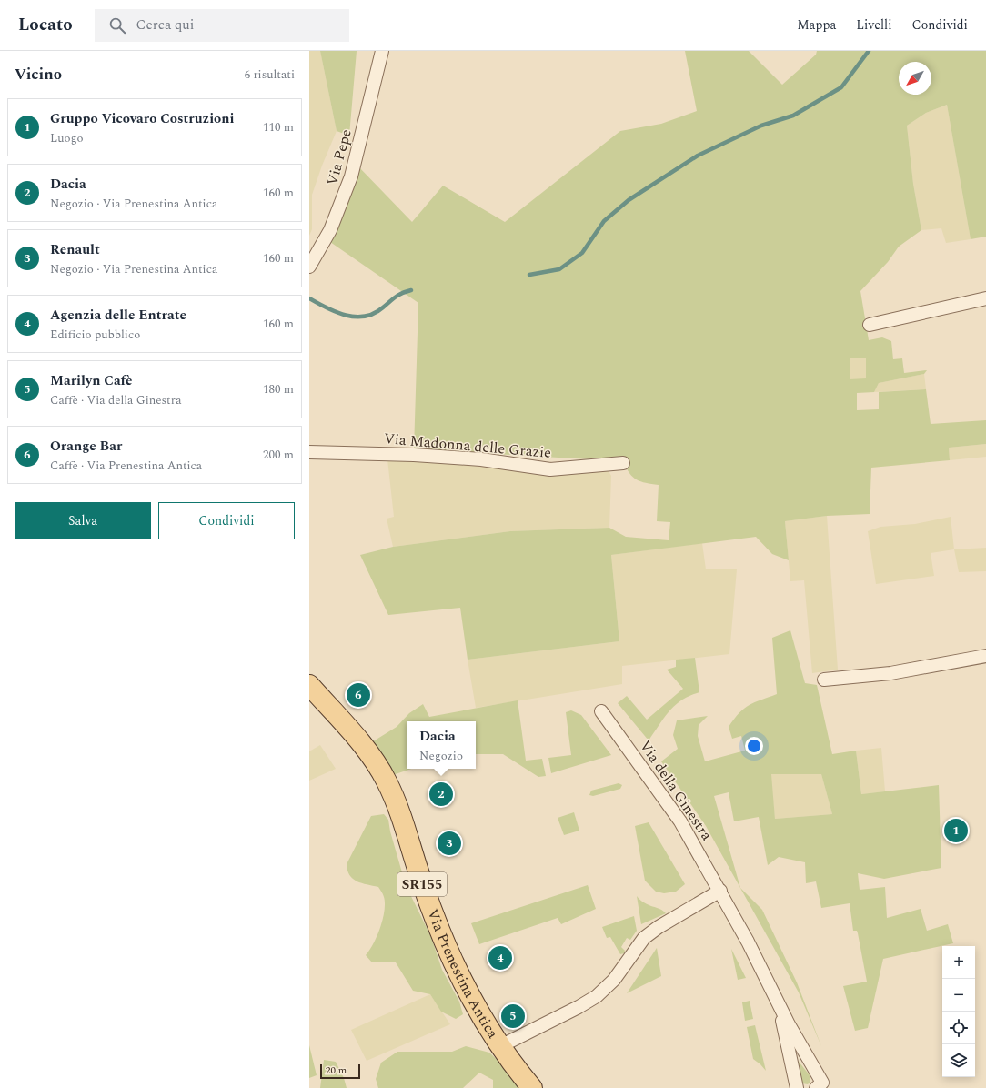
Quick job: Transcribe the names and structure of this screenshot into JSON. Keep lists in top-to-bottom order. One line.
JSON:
{"streets":{"main road":["SR155","Via Prenestina Antica"],"street":["Via Pepe","Via Madonna delle Grazie","Via della Ginestra"]},"scale_bar":"20 m","north":"bottom left","page":{"header":"Locato","search":"Cerca qui","nav":["Mappa","Livelli","Condividi"],"heading":["Vicino","6 risultati"],"list":[{"mark":"1","name":"Gruppo Vicovaro Costruzioni","note":"Luogo","value":"110 m"},{"mark":"2","name":"Dacia","note":"Negozio · Via Prenestina Antica","value":"160 m"},{"mark":"3","name":"Renault","note":"Negozio · Via Prenestina Antica","value":"160 m"},{"mark":"4","name":"Agenzia delle Entrate","note":"Edificio pubblico","value":"160 m"},{"mark":"5","name":"Marilyn Cafè","note":"Caffè · Via della Ginestra","value":"180 m"},{"mark":"6","name":"Orange Bar","note":"Caffè · Via Prenestina Antica","value":"200 m"}],"buttons":["Salva","Condividi"],"pins":["6","2","1","3","4","5"],"popup":["Dacia","Negozio"],"map_buttons":["+","−"],"scale":"20 m"}}
